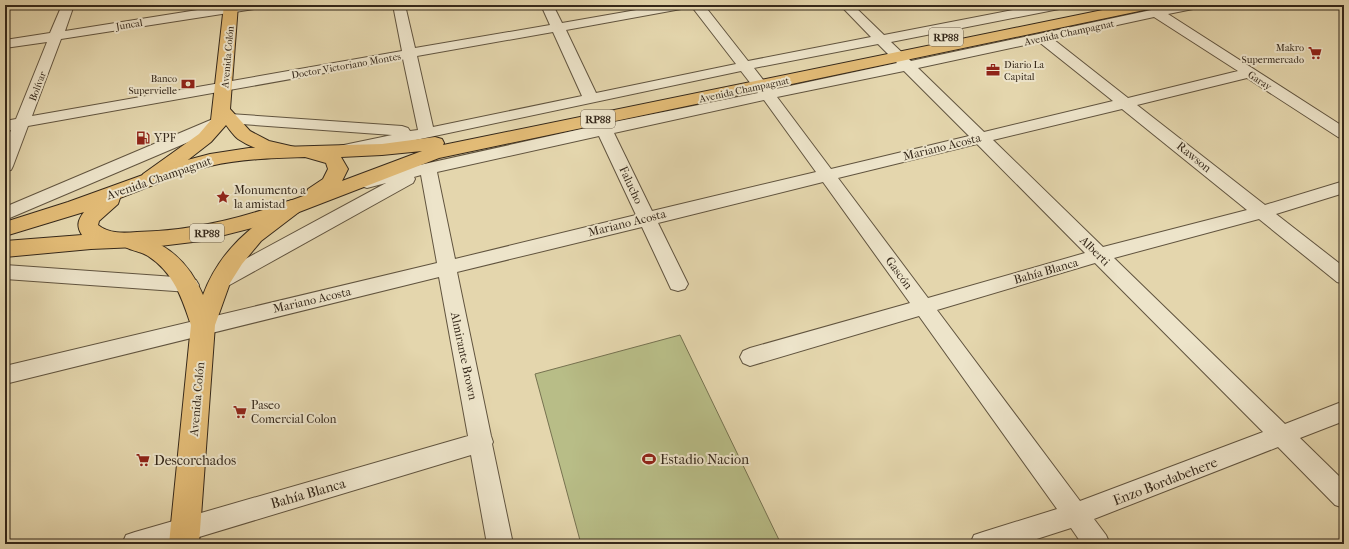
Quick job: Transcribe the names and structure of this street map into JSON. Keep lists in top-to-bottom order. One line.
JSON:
{"streets":{"main road":["Avenida Champagnat","RP88","Avenida Colón"],"street":["Juncal","Doctor Victoriano Montes","Garay","Bolívar","Mariano Acosta","Rawson","Falucho","Alberti","Bahía Blanca","Gascón","Almirante Brown","Enzo Bordabehere"]},"crossings":[["Juncal","Avenida Colón"],["Juncal","Bolívar"],["Avenida Champagnat","Avenida Colón"],["Avenida Champagnat","Garay"],["Avenida Champagnat","Rawson"],["Avenida Champagnat","Falucho"],["Avenida Champagnat","Alberti"],["Avenida Champagnat","Gascón"],["Avenida Champagnat","Almirante Brown"],["Avenida Colón","Doctor Victoriano Montes"],["Avenida Colón","Mariano Acosta"],["Avenida Colón","Bahía Blanca"],["Doctor Victoriano Montes","Bolívar"],["Garay","Mariano Acosta"],["Mariano Acosta","Rawson"],["Mariano Acosta","Falucho"],["Mariano Acosta","Alberti"],["Mariano Acosta","Gascón"],["Mariano Acosta","Almirante Brown"],["Rawson","Bahía Blanca"],["Alberti","Bahía Blanca"],["Alberti","Enzo Bordabehere"],["Bahía Blanca","Gascón"],["Bahía Blanca","Almirante Brown"],["Gascón","Enzo Bordabehere"]],"places":{"supermarket":["Makro Supermercado","Paseo Comercial Colon","Descorchados"],"office":["Diario La Capital"],"bank":["Banco Supervielle"],"fuel station":["YPF"],"place":["Monumento a la amistad"],"sports":["Estadio Nacion"]}}
